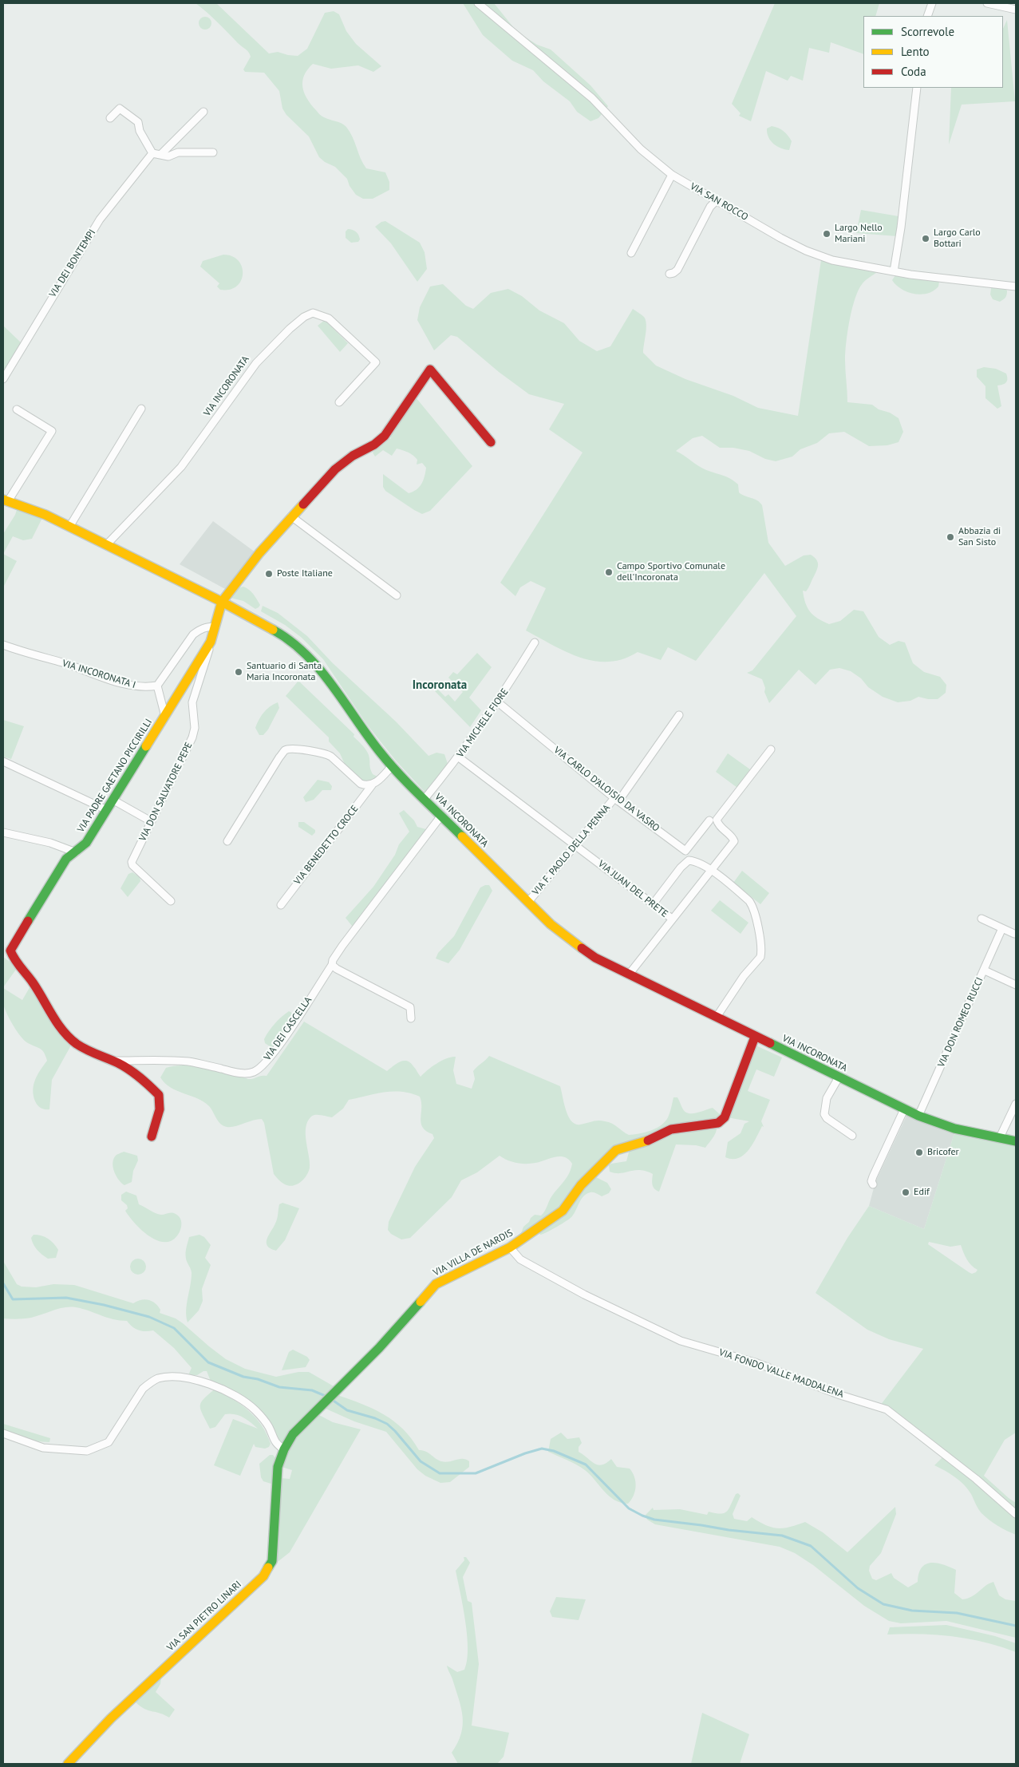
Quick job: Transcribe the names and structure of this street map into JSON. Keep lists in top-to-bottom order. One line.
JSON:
{"streets":{"street":["VIA SAN ROCCO","VIA DEI BONTEMPI","VIA INCORONATA","VIA INCORONATA I","VIA MICHELE FIORE","VIA PADRE GAETANO PICCIRILLI","VIA CARLO D'ALOISIO DA VASRO","VIA DON SALVATORE PEPE","VIA BENEDETTO CROCE","VIA F. PAOLO DELLA PENNA","VIA JUAN DEL PRETE","VIA DON ROMEO RUCCI","VIA DEI CASCELLA","VIA VILLA DE NARDIS","VIA FONDO VALLE MADDALENA","VIA SAN PIETRO LINARI"]},"crossings":[["VIA INCORONATA","VIA MICHELE FIORE"],["VIA INCORONATA","VIA PADRE GAETANO PICCIRILLI"],["VIA INCORONATA","VIA BENEDETTO CROCE"],["VIA INCORONATA","VIA F. PAOLO DELLA PENNA"],["VIA INCORONATA","VIA DON ROMEO RUCCI"],["VIA INCORONATA","VIA DEI CASCELLA"],["VIA INCORONATA","VIA VILLA DE NARDIS"],["VIA MICHELE FIORE","VIA CARLO D'ALOISIO DA VASRO"],["VIA MICHELE FIORE","VIA JUAN DEL PRETE"],["VIA PADRE GAETANO PICCIRILLI","VIA DON SALVATORE PEPE"],["VIA PADRE GAETANO PICCIRILLI","VIA DEI CASCELLA"],["VIA CARLO D'ALOISIO DA VASRO","VIA F. PAOLO DELLA PENNA"],["VIA F. PAOLO DELLA PENNA","VIA JUAN DEL PRETE"],["VIA VILLA DE NARDIS","VIA FONDO VALLE MADDALENA"],["VIA VILLA DE NARDIS","VIA SAN PIETRO LINARI"]],"districts":["Incoronata"],"places":["Largo Nello Mariani","Largo Carlo Bottari","Abbazia di San Sisto","Campo Sportivo Comunale dell'Incoronata","Poste Italiane","Santuario di Santa Maria Incoronata","Bricofer","Edif"],"legend":["Scorrevole","Lento","Coda"]}
